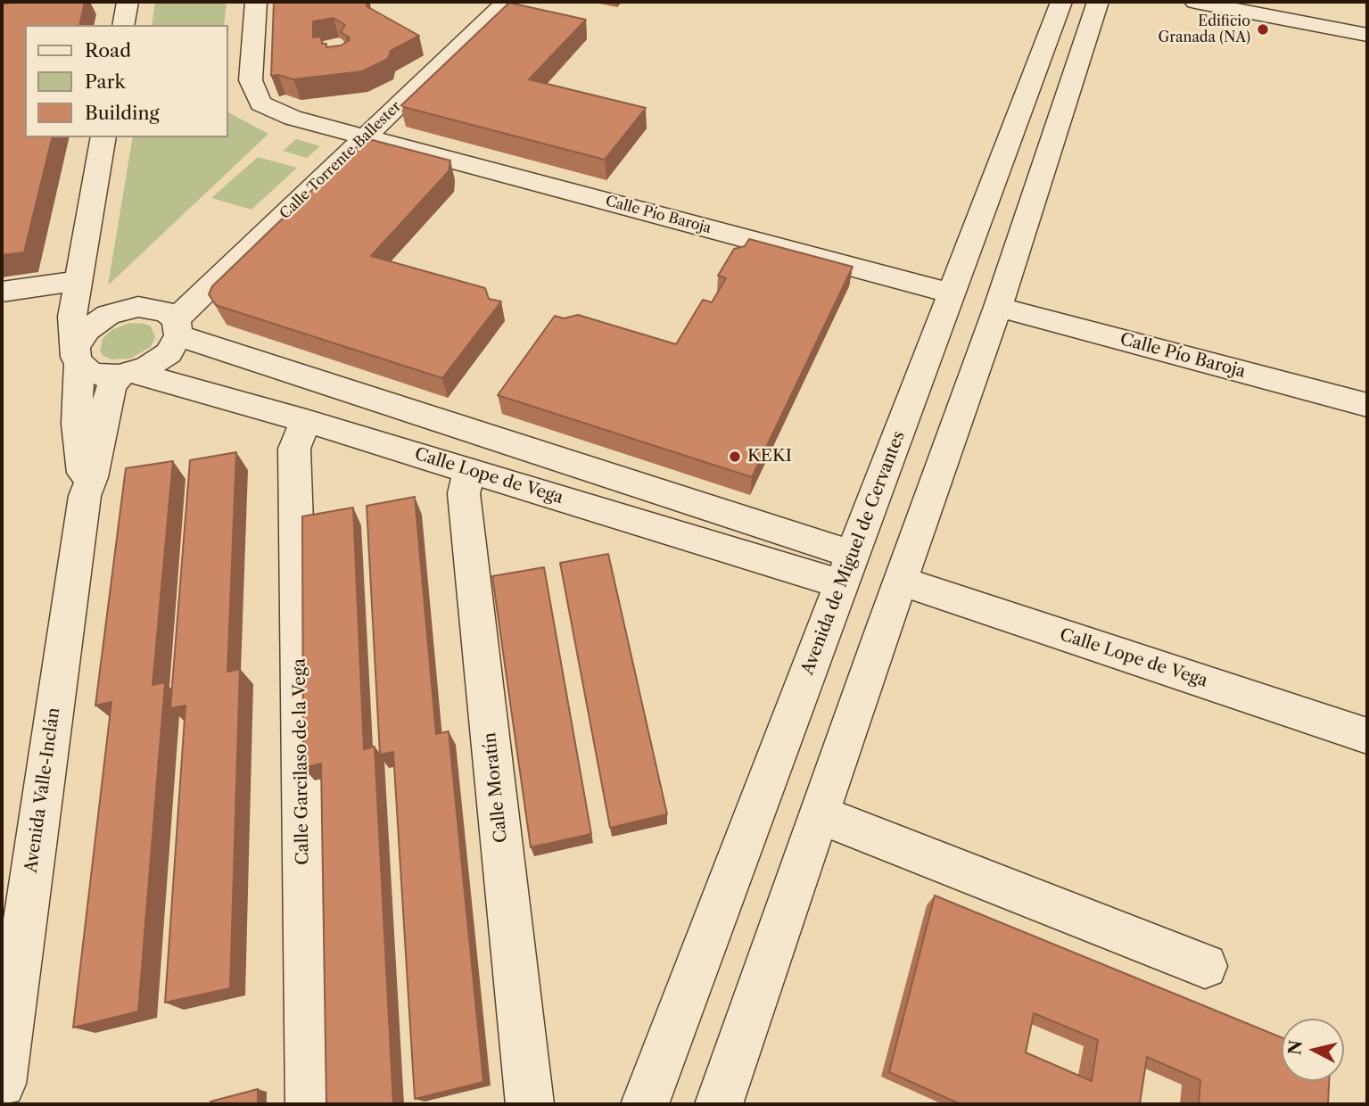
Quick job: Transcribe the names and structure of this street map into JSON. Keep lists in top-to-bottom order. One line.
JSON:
{"streets":{"street":["Calle Torrente Ballester","Calle Pío Baroja","Calle Lope de Vega","Avenida de Miguel de Cervantes","Calle Garcilaso de la Vega","Calle Moratín","Avenida Valle-Inclán"]},"crossings":[["Calle Torrente Ballester","Calle Pío Baroja"],["Calle Torrente Ballester","Calle Lope de Vega"],["Calle Torrente Ballester","Avenida Valle-Inclán"],["Calle Pío Baroja","Avenida de Miguel de Cervantes"],["Calle Lope de Vega","Avenida de Miguel de Cervantes"],["Calle Lope de Vega","Calle Garcilaso de la Vega"],["Calle Lope de Vega","Calle Moratín"],["Calle Lope de Vega","Avenida Valle-Inclán"]],"places":["Edificio Granada (NA)","KEKI"],"legend":["Road","Park","Building"],"north":"left"}
